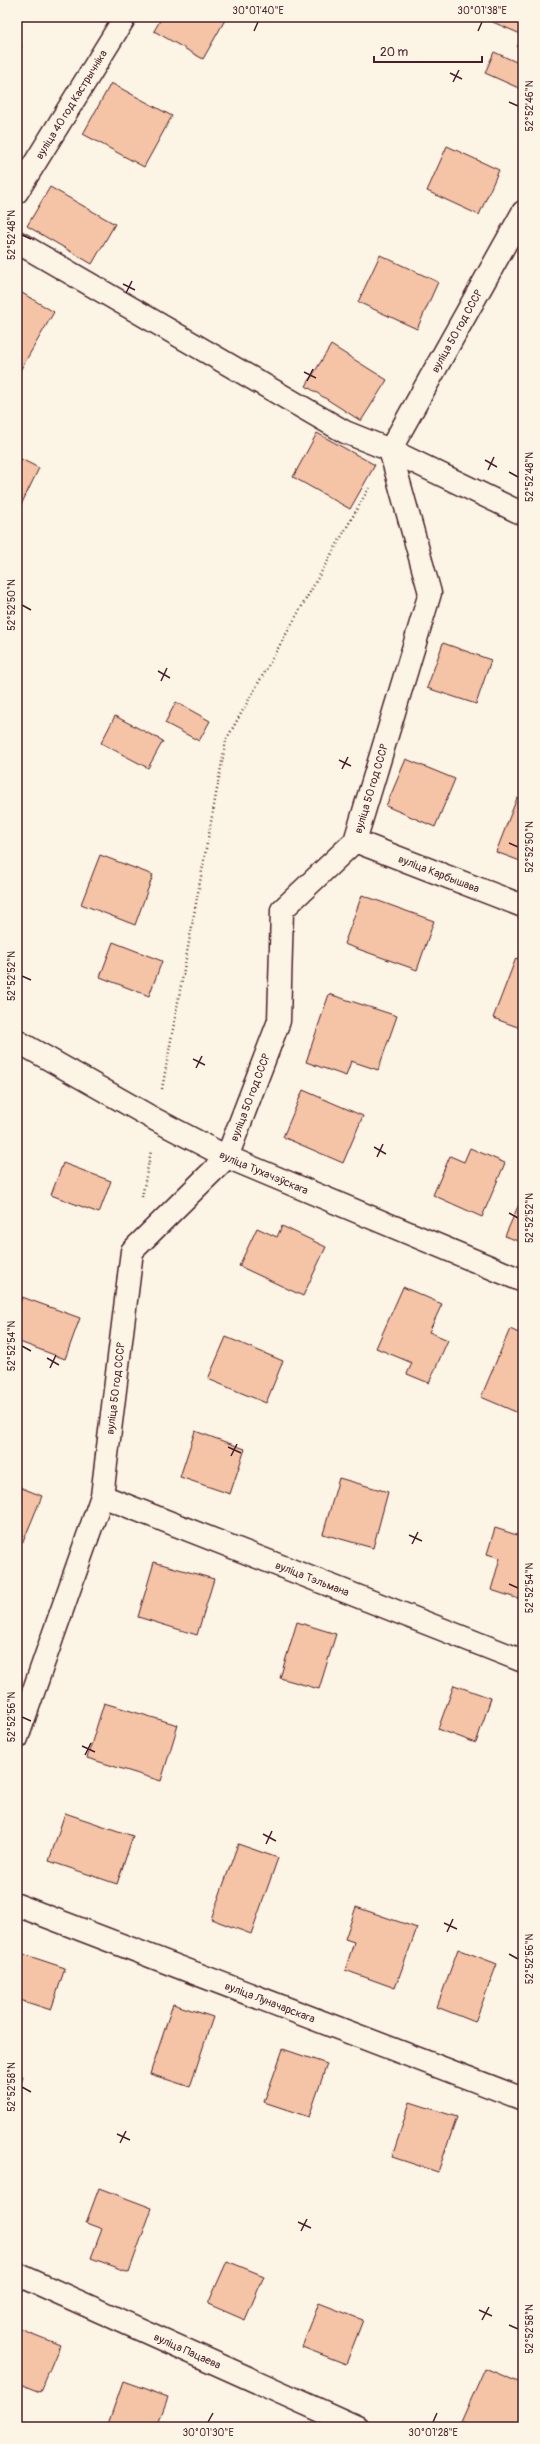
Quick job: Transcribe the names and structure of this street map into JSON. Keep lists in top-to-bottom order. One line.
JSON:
{"streets":{"street":["вуліца 40 год Кастрычніка","вуліца 50 год СССР","вуліца Карбышава","вуліца Тухачэўскага","вуліца Тэльмана","вуліца Луначарскага","вуліца Пацаева"]},"crossings":[["вуліца 50 год СССР","вуліца Карбышава"],["вуліца 50 год СССР","вуліца Тухачэўскага"],["вуліца 50 год СССР","вуліца Тэльмана"]],"scale_bar":"20 m","coordinates":["30°01'40\"E","30°01'38\"E","52°52'46\"N","52°52'48\"N","52°52'50\"N","52°52'52\"N","52°52'54\"N","52°52'56\"N","52°52'58\"N","30°01'30\"E","30°01'28\"E"]}
